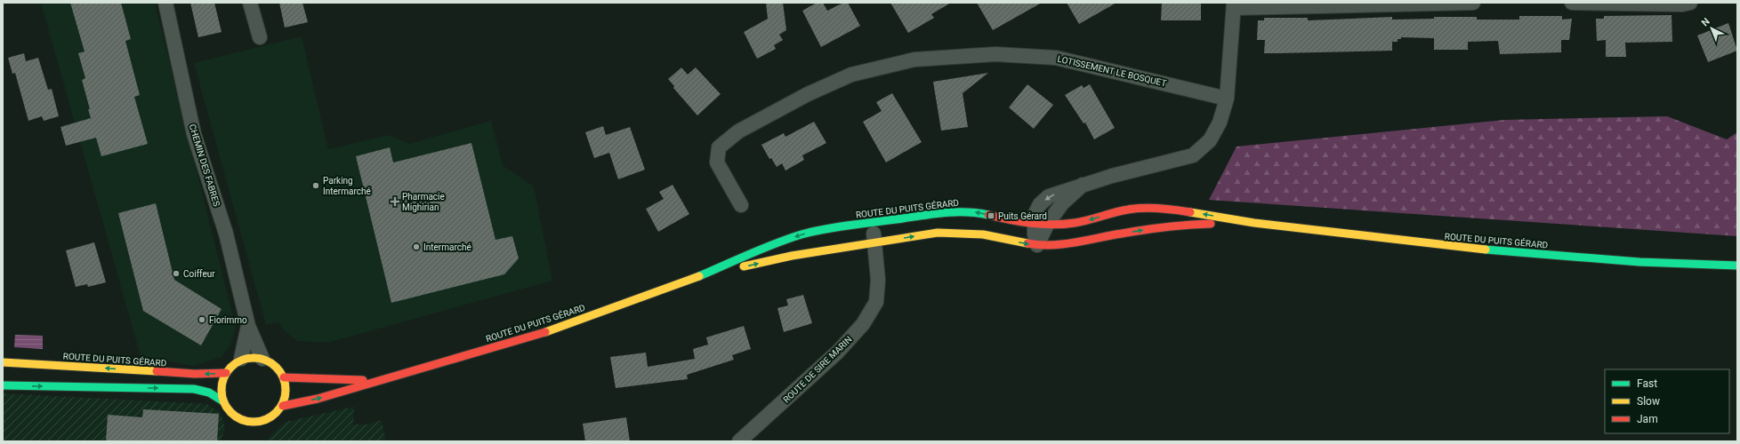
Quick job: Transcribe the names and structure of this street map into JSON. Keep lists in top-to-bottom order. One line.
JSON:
{"streets":{"main road":["ROUTE DU PUITS GÉRARD"],"street":["LOTISSEMENT LE BOSQUET","CHEMIN DES FABRES","ROUTE DE SIRE MARIN"]},"crossings":[["CHEMIN DES FABRES","ROUTE DU PUITS GÉRARD"],["ROUTE DU PUITS GÉRARD","ROUTE DE SIRE MARIN"]],"places":{"other":["Parking Intermarché","Intermarché","Coiffeur","Fiorimmo"],"health":["Pharmacie Mighirian"],"transit":["Puits Gérard"]},"legend":["Fast","Slow","Jam"],"north":"top left"}
